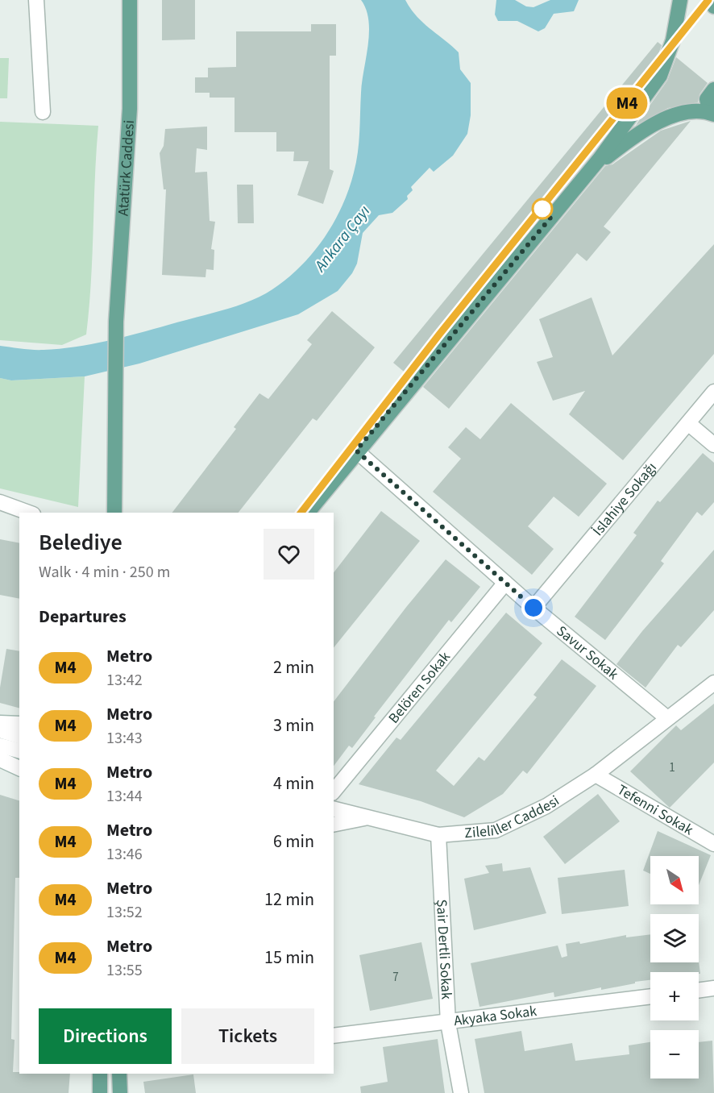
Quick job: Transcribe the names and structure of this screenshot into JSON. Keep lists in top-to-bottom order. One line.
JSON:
{"streets":{"main road":["Atatürk Caddesi"],"street":["İslahiye Sokağı","Savur Sokak","Belören Sokak","Tefenni Sokak","Zileliller Caddesi","Şair Dertli Sokak","Akyaka Sokak"]},"crossings":[["İslahiye Sokağı","Savur Sokak"],["Savur Sokak","Belören Sokak"],["Savur Sokak","Zileliller Caddesi"],["Tefenni Sokak","Zileliller Caddesi"],["Zileliller Caddesi","Şair Dertli Sokak"],["Şair Dertli Sokak","Akyaka Sokak"]],"water":["Ankara Çayı"],"lines":["metro line M4"],"house_numbers":["1","7"],"north":"bottom right","page":{"on_map":"M4","heading":[["Belediye","Walk · 4 min · 250 m"],"Departures"],"list":[{"mark":"M4","name":"Metro","note":"13:42","value":"2 min"},{"mark":"M4","name":"Metro","note":"13:43","value":"3 min"},{"mark":"M4","name":"Metro","note":"13:44","value":"4 min"},{"mark":"M4","name":"Metro","note":"13:46","value":"6 min"},{"mark":"M4","name":"Metro","note":"13:52","value":"12 min"},{"mark":"M4","name":"Metro","note":"13:55","value":"15 min"}],"map_buttons":["+","−"],"buttons":["Directions","Tickets"]}}
